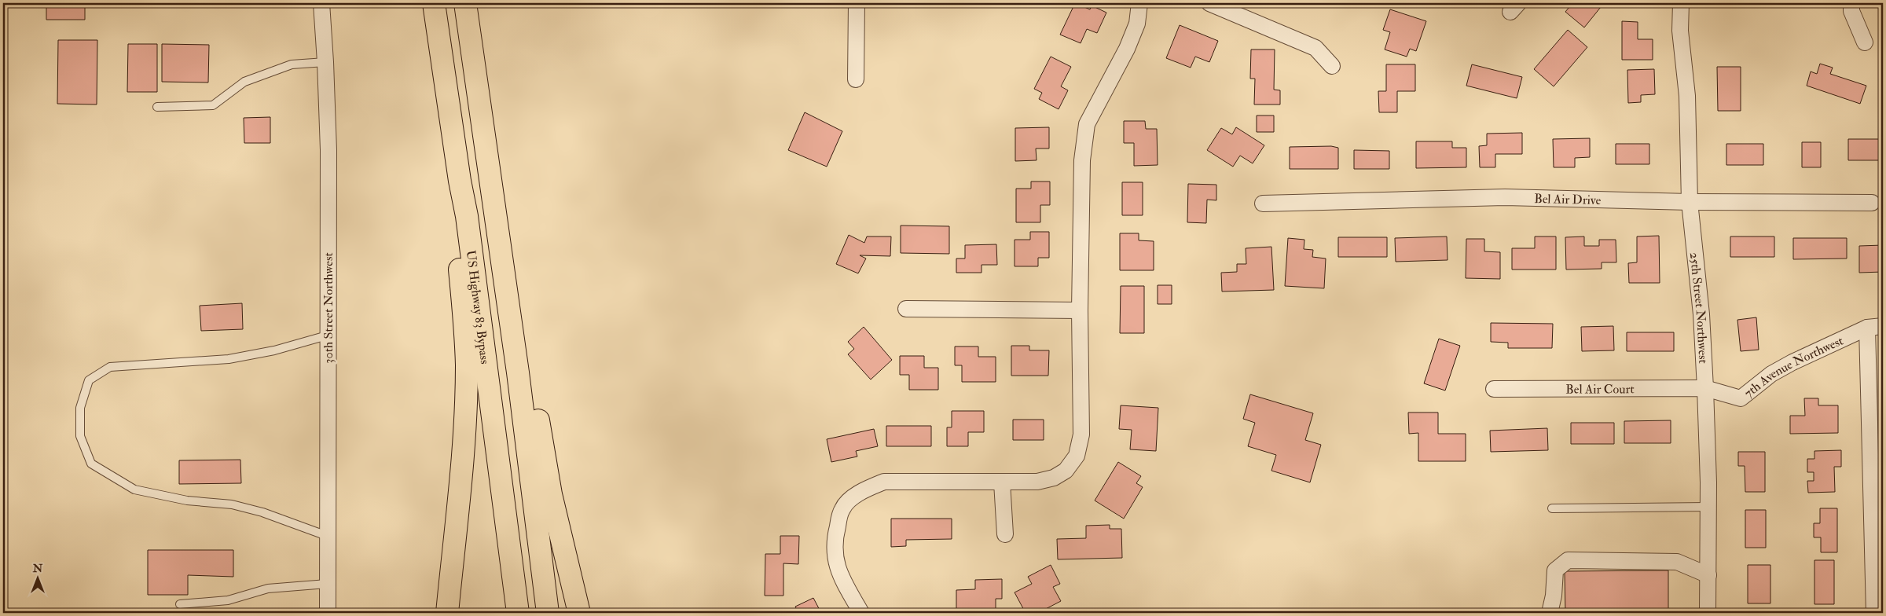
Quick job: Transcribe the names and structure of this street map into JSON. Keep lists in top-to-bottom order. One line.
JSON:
{"streets":{"highway":["US Highway 83 Bypass"],"street":["Bel Air Drive","30th Street Northwest","25th Street Northwest","7th Avenue Northwest","Bel Air Court"]},"crossings":[["Bel Air Drive","25th Street Northwest"],["25th Street Northwest","7th Avenue Northwest"],["25th Street Northwest","Bel Air Court"],["7th Avenue Northwest","Bel Air Court"]],"north":"top"}
